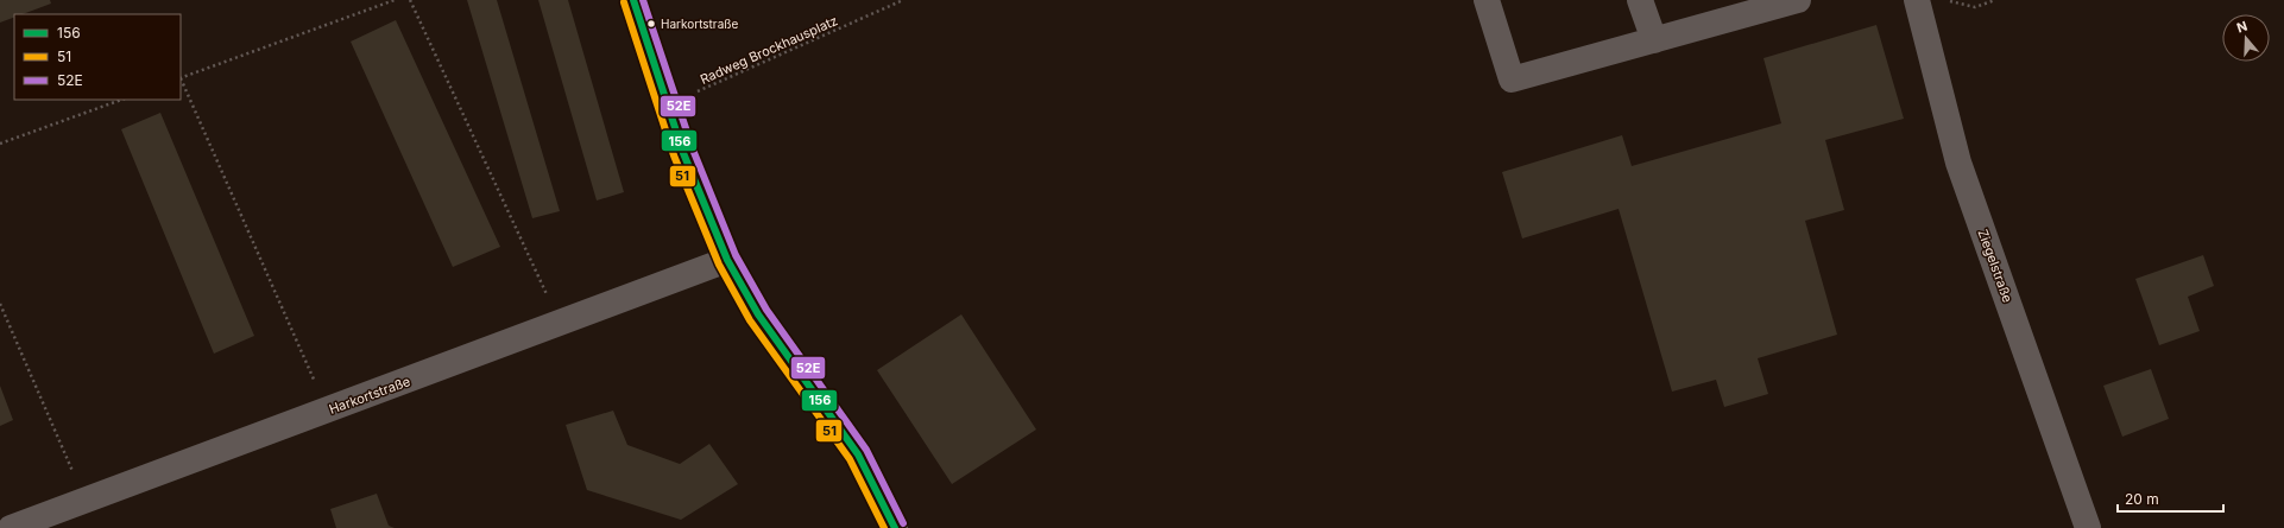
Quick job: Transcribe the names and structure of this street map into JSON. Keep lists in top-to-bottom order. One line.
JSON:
{"streets":{"street":["Ziegelstraße","Harkortstraße"],"path":["Radweg Brockhausplatz"]},"places":["Harkortstraße"],"lines":["transit line 156","transit line 52E","transit line 51"],"legend":["156","51","52E"],"scale_bar":"20 m","north":"top"}
